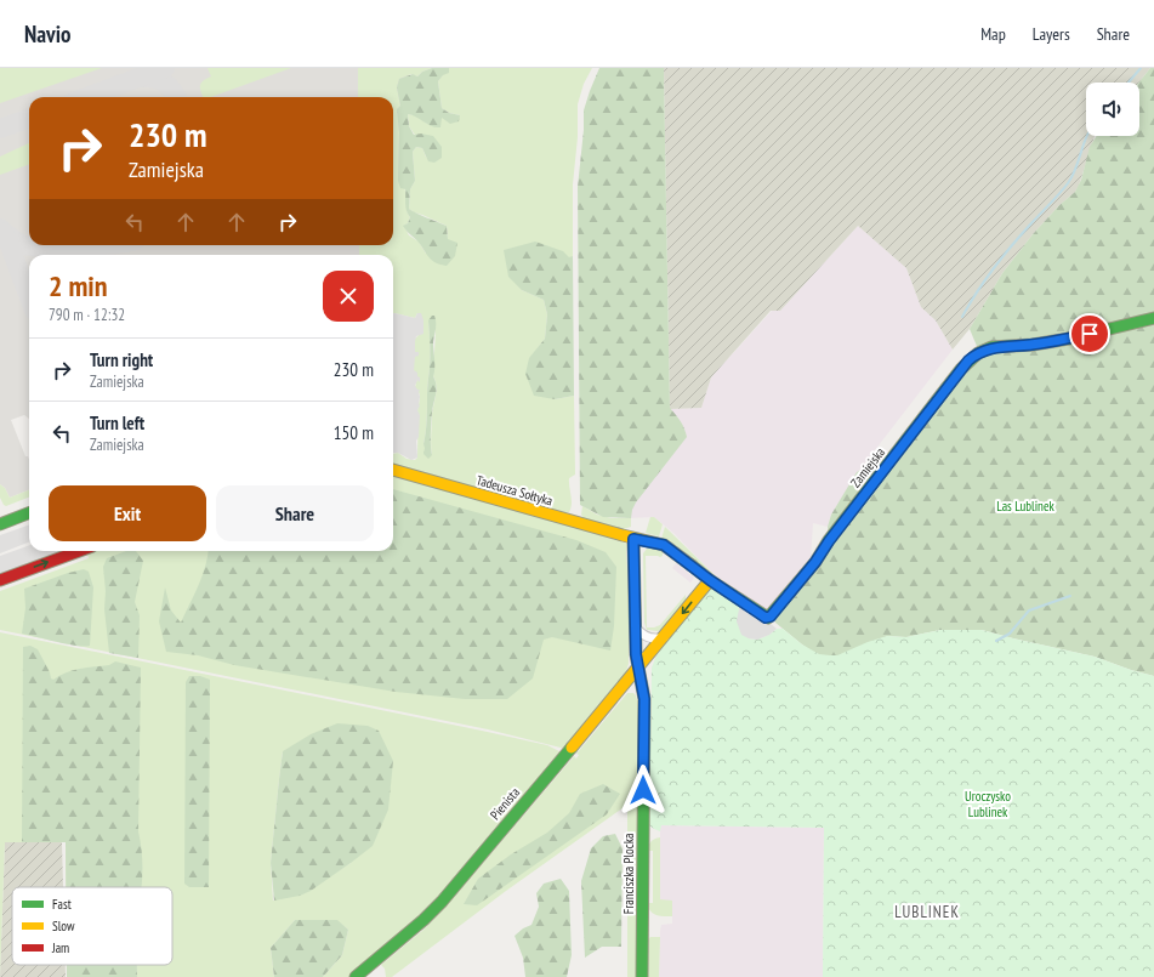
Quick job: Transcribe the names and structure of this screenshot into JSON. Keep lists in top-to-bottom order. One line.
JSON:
{"streets":{"street":["Zamiejska","Tadeusza Sołtyka","Pienista","Franciszka Plocka"]},"crossings":[["Zamiejska","Tadeusza Sołtyka"],["Zamiejska","Pienista"],["Zamiejska","Franciszka Plocka"],["Tadeusza Sołtyka","Franciszka Plocka"],["Pienista","Franciszka Plocka"]],"districts":["LUBLINEK"],"parks":["Las Lublinek","Uroczysko Lublinek"],"legend":["Fast","Slow","Jam"],"page":{"header":"Navio","nav":["Map","Layers","Share"],"turn":["230 m","Zamiejska"],"heading":["2 min","790 m · 12:32"],"list":[{"name":"Turn right","note":"Zamiejska","value":"230 m"},{"name":"Turn left","note":"Zamiejska","value":"150 m"}],"buttons":["Exit","Share"]}}
